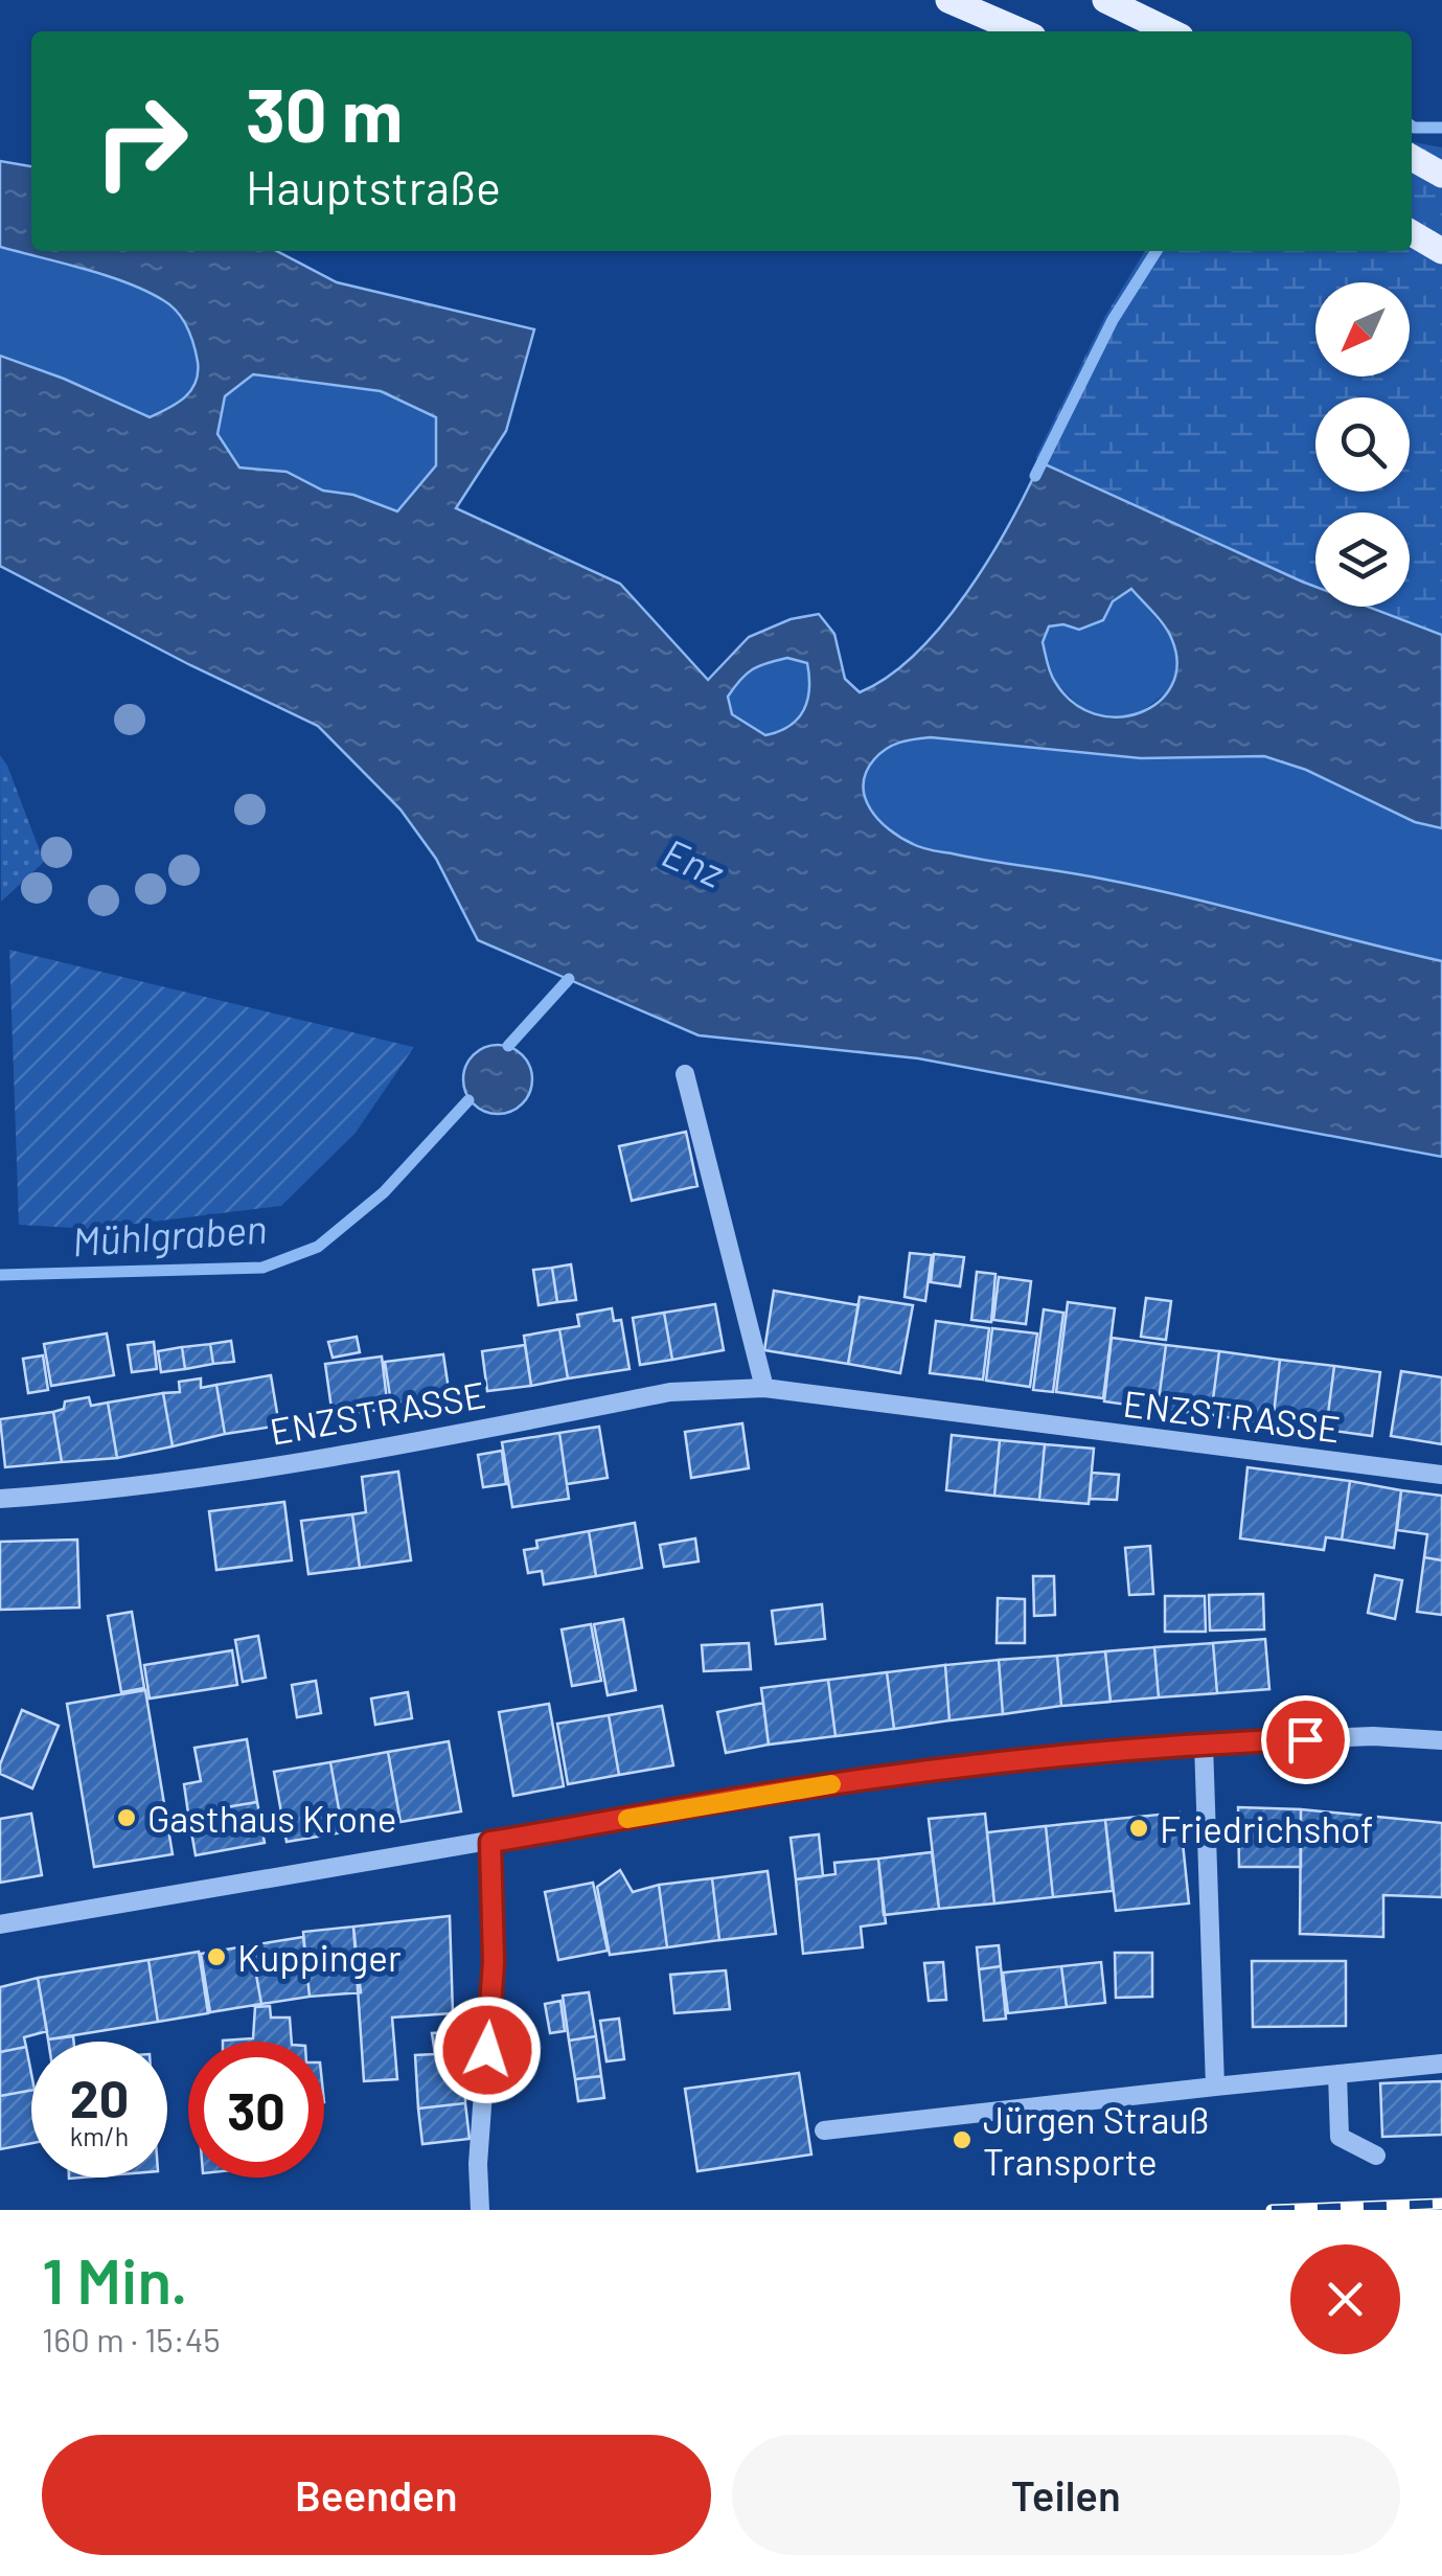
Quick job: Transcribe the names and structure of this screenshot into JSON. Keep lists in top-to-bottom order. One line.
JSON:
{"streets":{"street":["ENZSTRASSE"]},"water":["Enz","Mühlgraben"],"places":["Gasthaus Krone","Friedrichshof","Kuppinger","Jürgen Strauß Transporte"],"north":"bottom left","page":{"turn":["30 m","Hauptstraße"],"speed":"20 km/h","limit":"30","heading":["1 Min.","160 m · 15:45"],"buttons":["Beenden","Teilen"]}}
